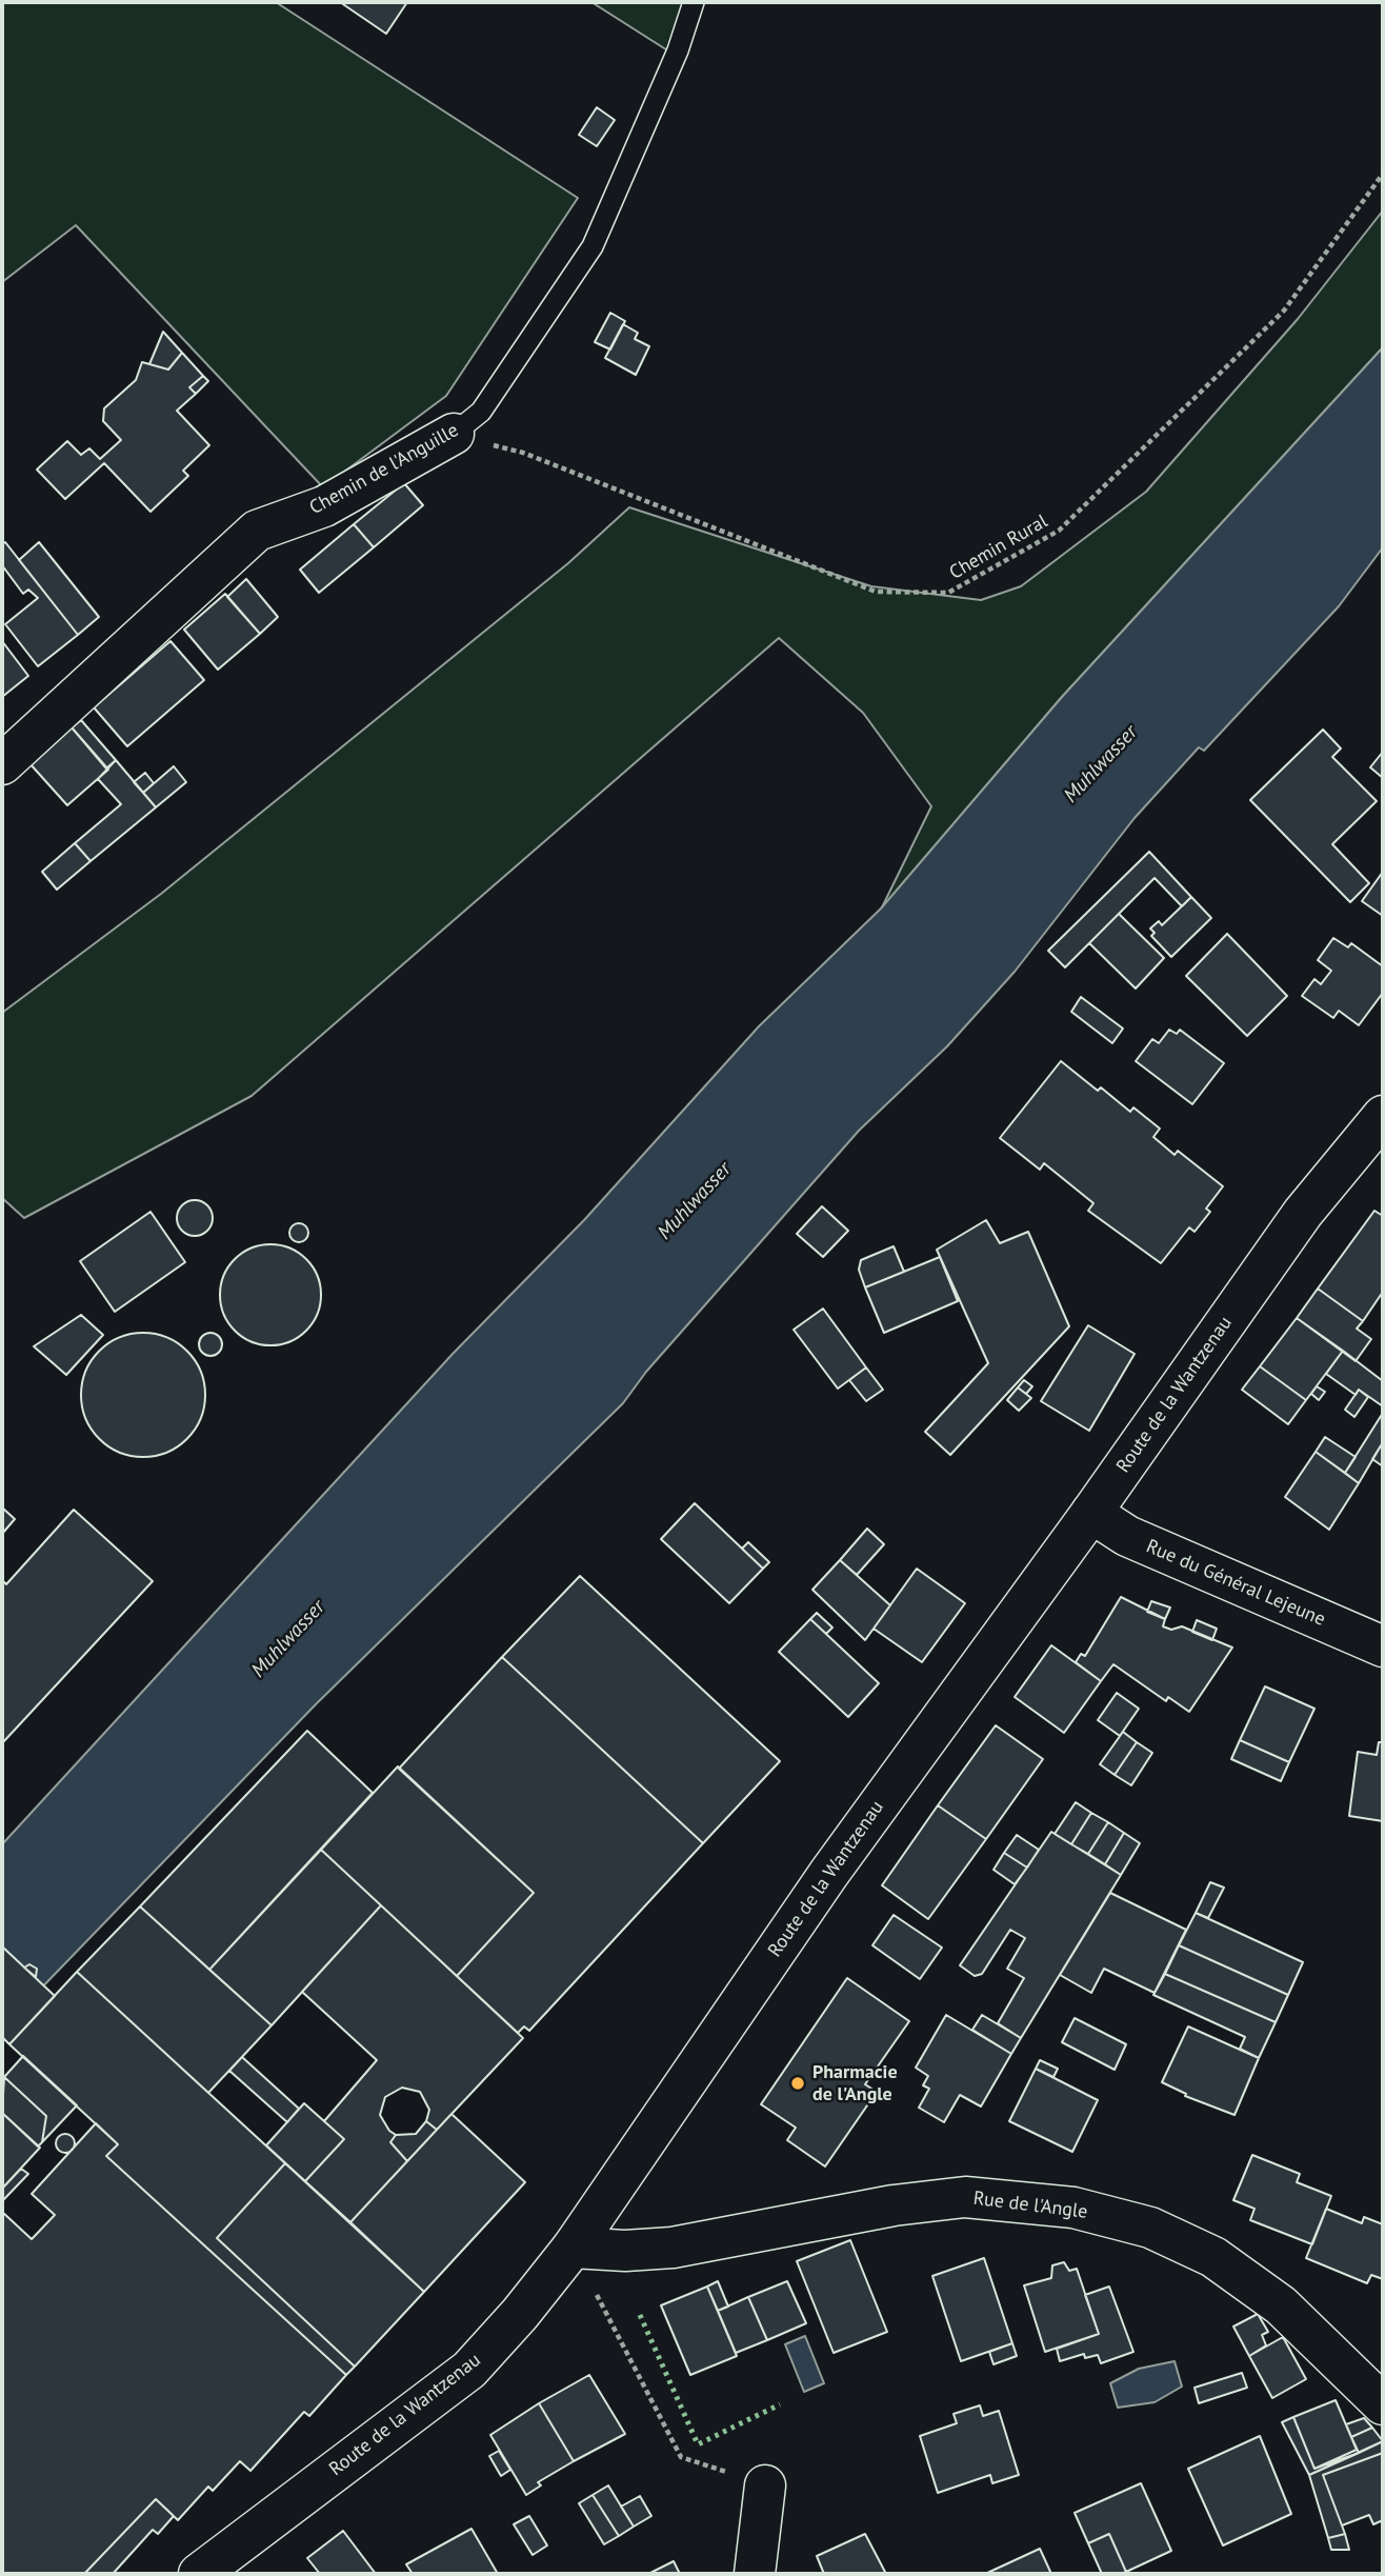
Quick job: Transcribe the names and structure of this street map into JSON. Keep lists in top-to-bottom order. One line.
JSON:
{"streets":{"main road":["Chemin de l'Anguille","Route de la Wantzenau","Rue du Général Lejeune","Rue de l'Angle"],"path":["Chemin Rural"]},"crossings":[["Chemin de l'Anguille","Chemin Rural"],["Route de la Wantzenau","Rue du Général Lejeune"],["Route de la Wantzenau","Rue de l'Angle"]],"water":["Muhlwasser"],"places":["Pharmacie de l'Angle"]}
